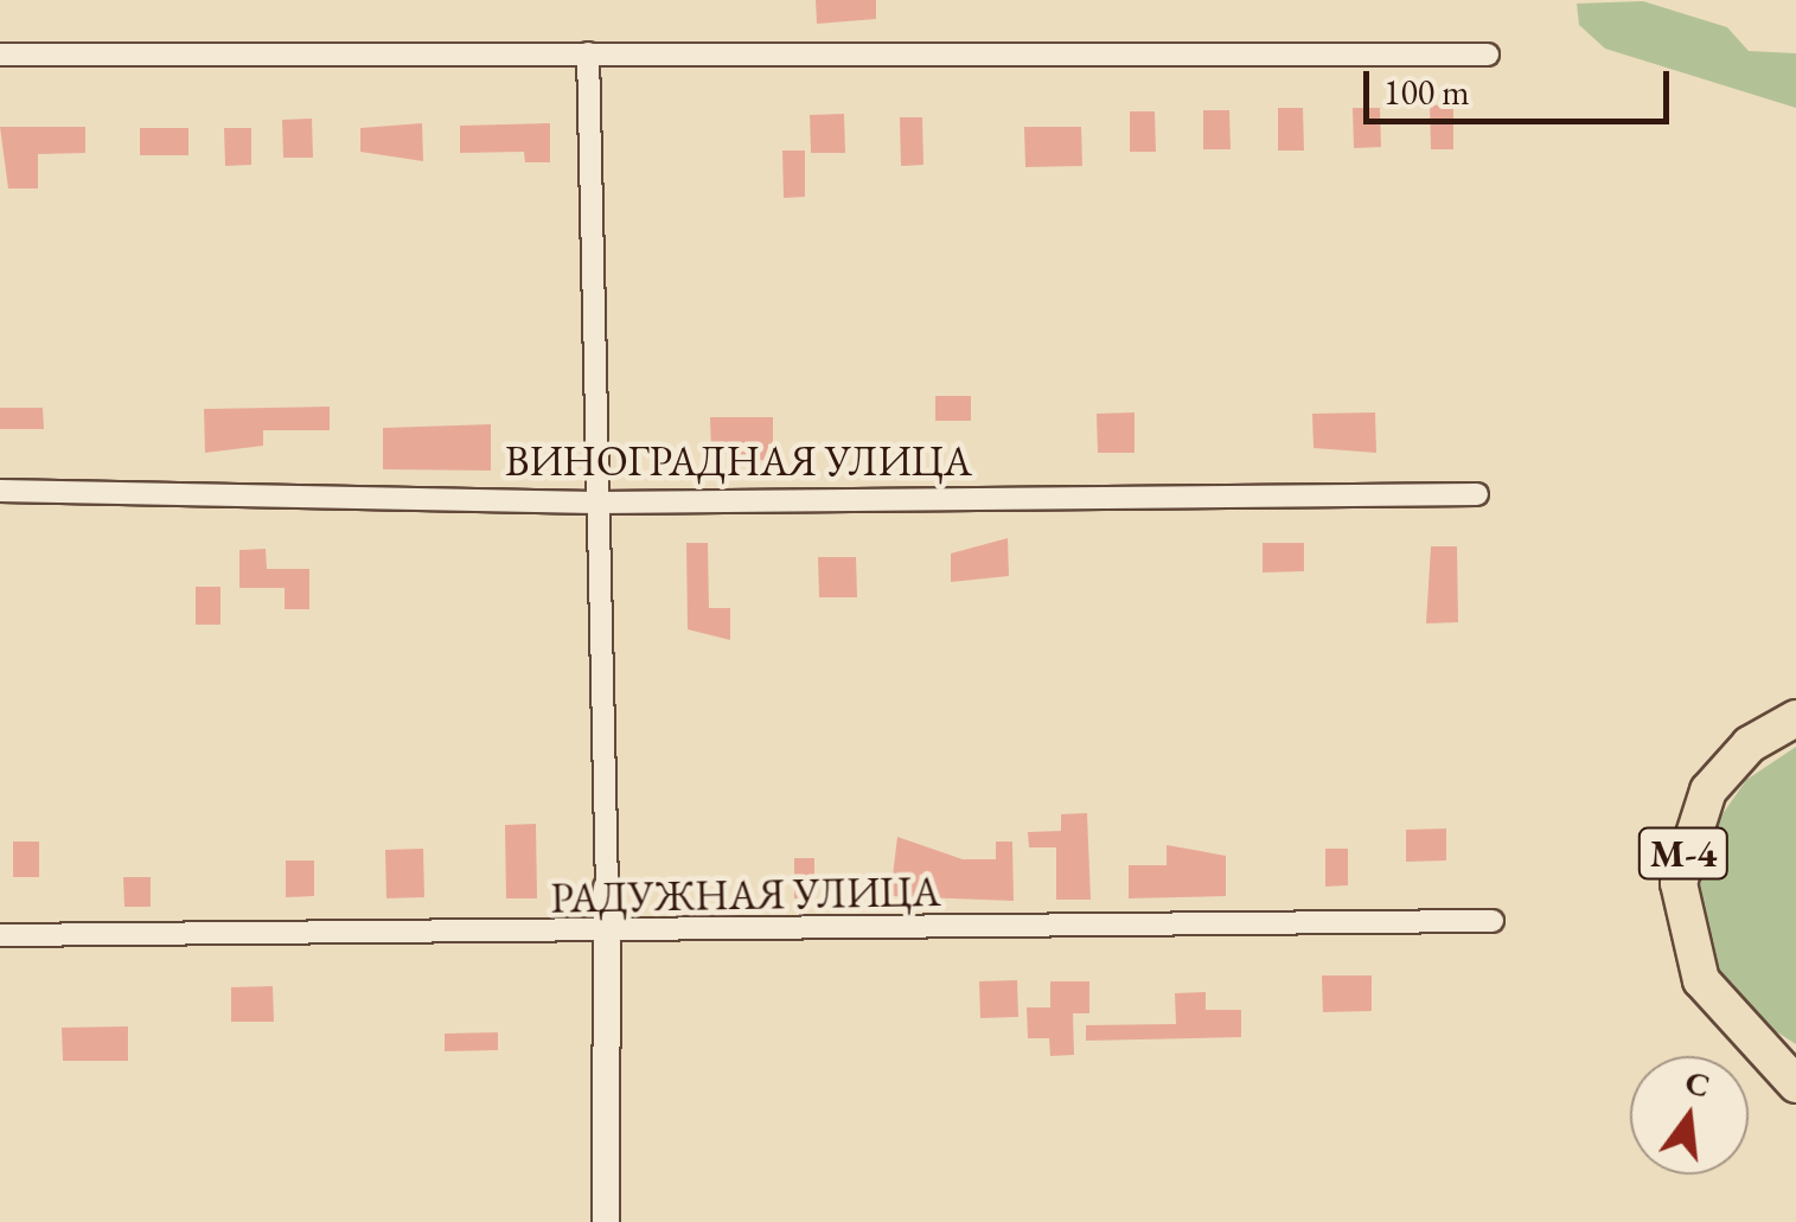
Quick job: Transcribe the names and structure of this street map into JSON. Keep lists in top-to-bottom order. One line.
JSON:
{"streets":{"highway":["М-4"],"street":["ВИНОГРАДНАЯ УЛИЦА","РАДУЖНАЯ УЛИЦА"]},"scale_bar":"100 m","north":"top"}
